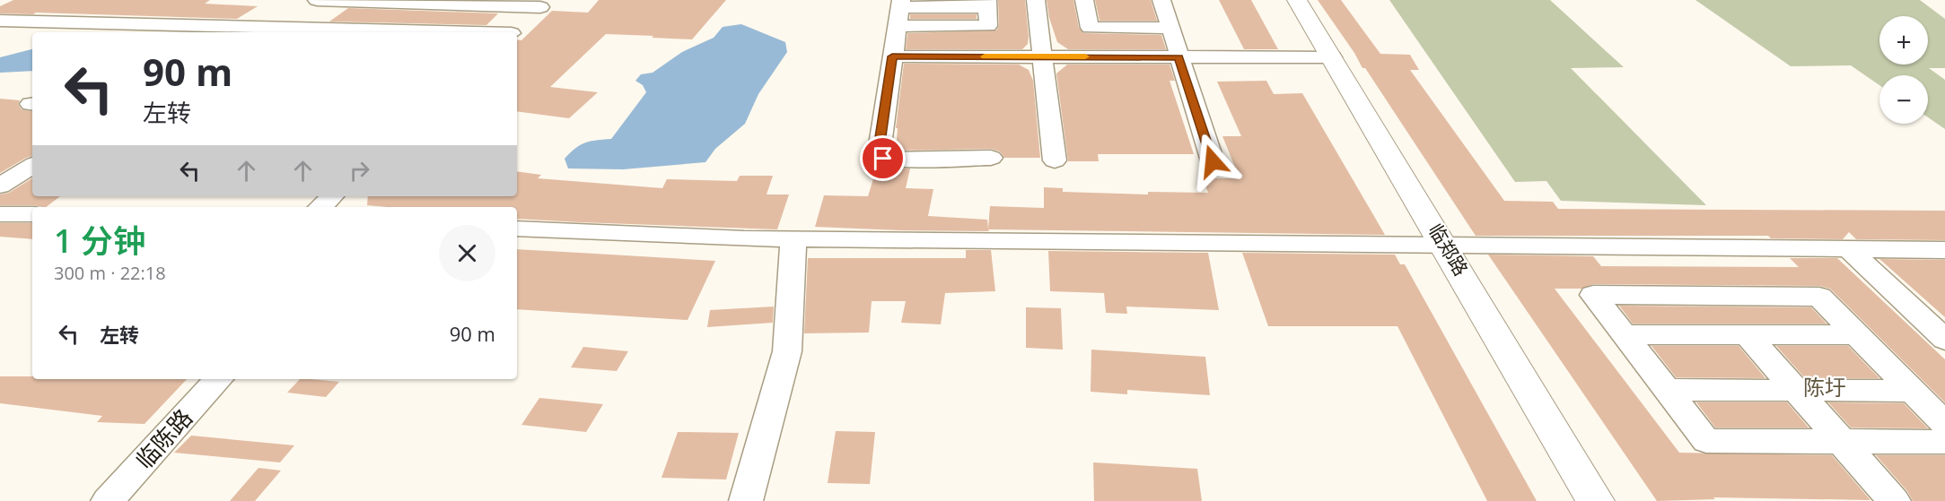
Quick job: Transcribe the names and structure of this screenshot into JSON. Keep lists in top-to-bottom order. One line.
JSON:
{"streets":{"main road":["临郑路"],"street":["临陈路"]},"districts":["陈圩"],"page":{"map_buttons":["+","−"],"turn":["90 m","左转"],"heading":["1 分钟","300 m · 22:18"],"list":[{"name":"左转","value":"90 m"}]}}
